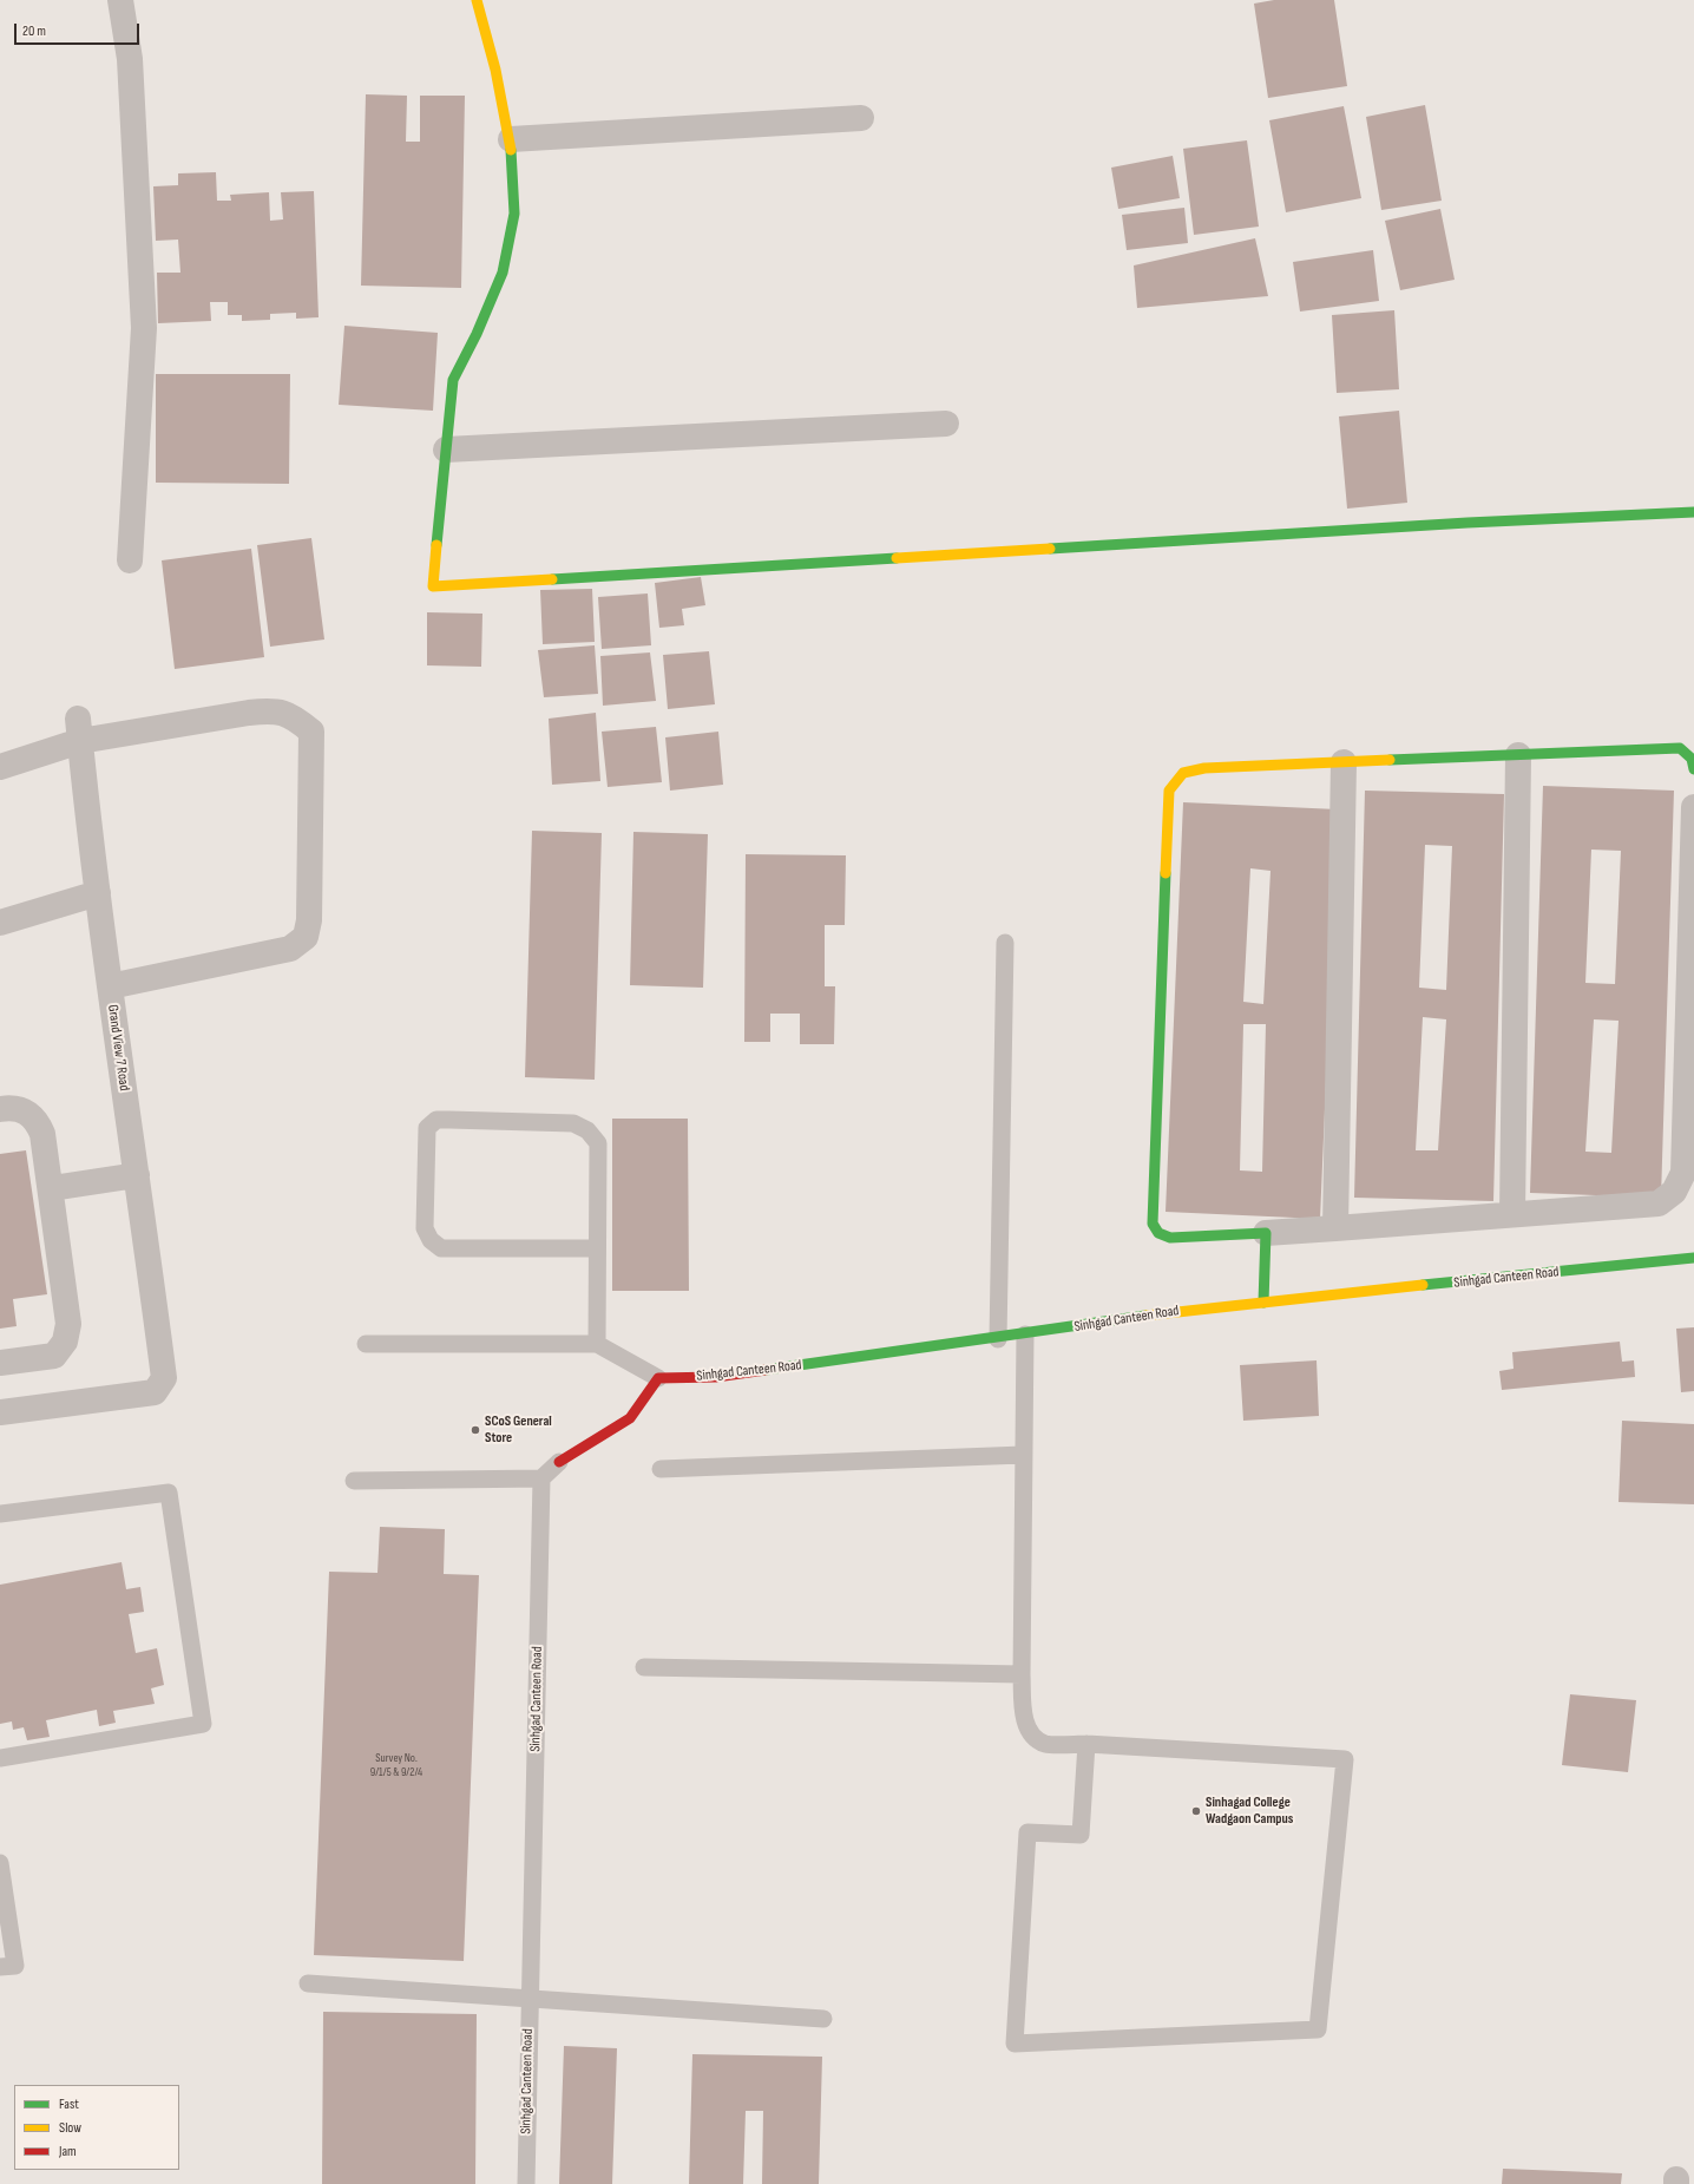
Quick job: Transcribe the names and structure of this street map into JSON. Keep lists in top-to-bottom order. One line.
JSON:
{"streets":{"street":["Grand View 7 Road","Sinhgad Canteen Road"]},"places":["SCoS General Store","Sinhagad College Wadgaon Campus"],"house_numbers":["Survey No. 9/1/5 & 9/2/4"],"legend":["Fast","Slow","Jam"],"scale_bar":"20 m"}
